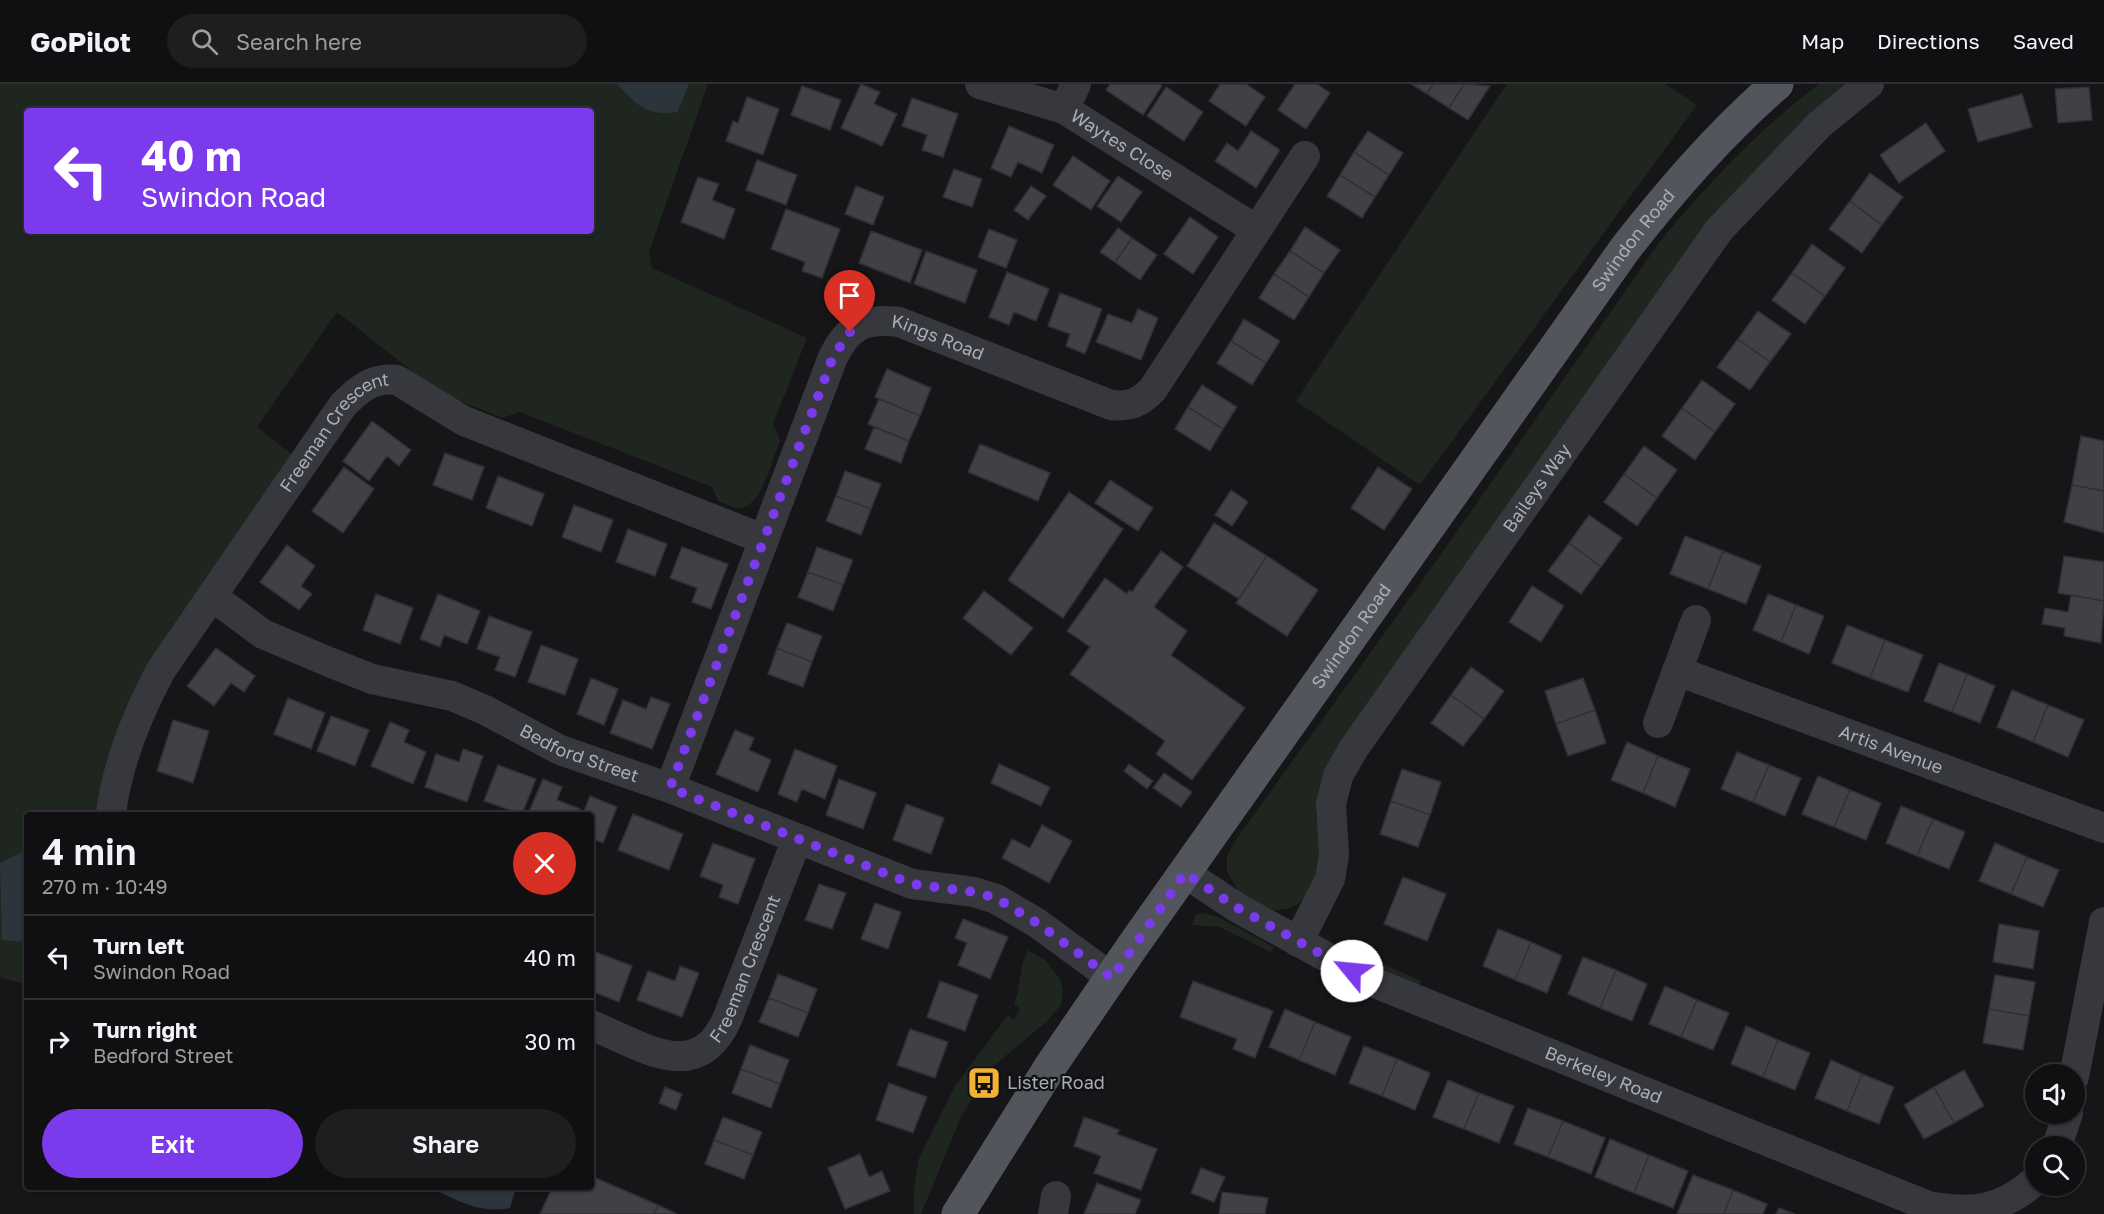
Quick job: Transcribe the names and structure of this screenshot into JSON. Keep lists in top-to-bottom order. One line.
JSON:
{"streets":{"main road":["Swindon Road"],"street":["Waytes Close","Kings Road","Freeman Crescent","Baileys Way","Artis Avenue","Bedford Street","Berkeley Road"]},"crossings":[["Waytes Close","Kings Road"],["Swindon Road","Bedford Street"],["Swindon Road","Berkeley Road"],["Kings Road","Freeman Crescent"],["Kings Road","Bedford Street"],["Freeman Crescent","Bedford Street"],["Baileys Way","Berkeley Road"]],"places":{"bus stop":["Lister Road"]},"page":{"header":"GoPilot","search":"Search here","nav":["Map","Directions","Saved"],"turn":["40 m","Swindon Road"],"heading":["4 min","270 m · 10:49"],"list":[{"name":"Turn left","note":"Swindon Road","value":"40 m"},{"name":"Turn right","note":"Bedford Street","value":"30 m"}],"buttons":["Exit","Share"]}}
